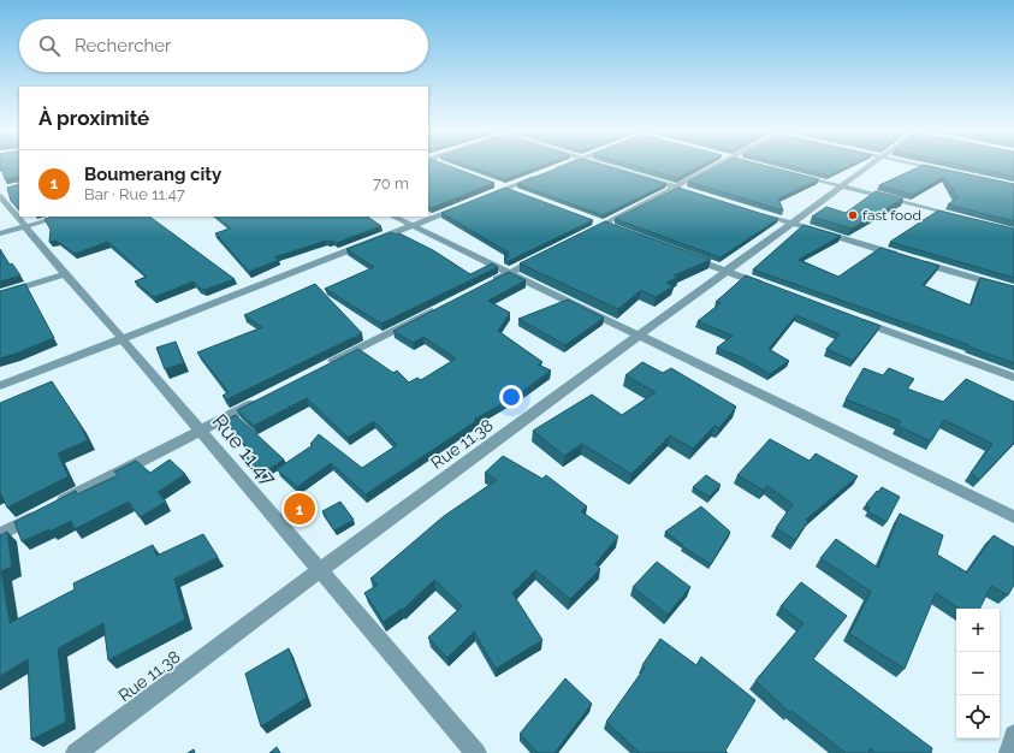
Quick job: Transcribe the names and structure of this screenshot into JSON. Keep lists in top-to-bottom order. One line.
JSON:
{"streets":{"street":["Rue 11.38","Rue 11.47"]},"crossings":[["Rue 11.38","Rue 11.47"]],"places":["fast food"],"page":{"search":"Rechercher","heading":"À proximité","list":[{"mark":"1","name":"Boumerang city","note":"Bar · Rue 11.47","value":"70 m"}],"pins":"1","map_buttons":["+","−"]}}
